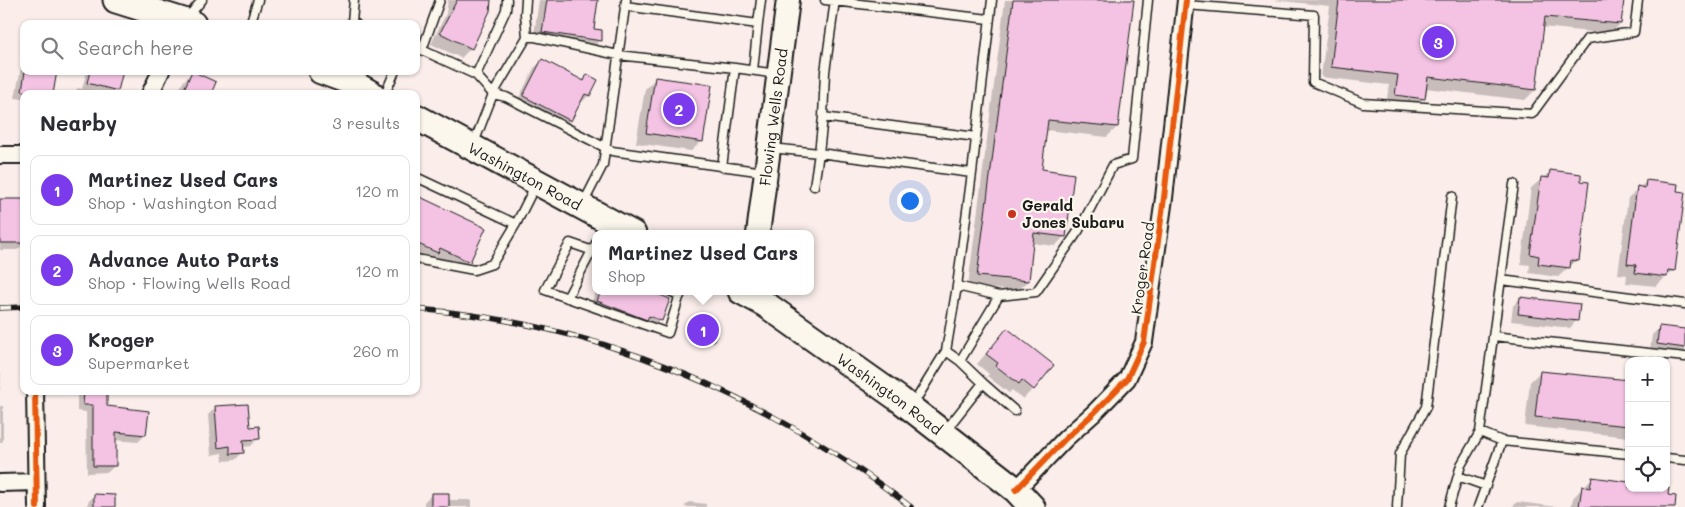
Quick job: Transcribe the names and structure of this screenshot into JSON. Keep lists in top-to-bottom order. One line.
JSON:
{"streets":{"main road":["Flowing Wells Road","Washington Road"],"street":["Kroger Road"]},"crossings":[["Washington Road","Kroger Road"]],"places":["Gerald Jones Subaru"],"page":{"search":"Search here","pins":["3","2","1"],"heading":["Nearby","3 results"],"list":[{"mark":"1","name":"Martinez Used Cars","note":"Shop · Washington Road","value":"120 m"},{"mark":"2","name":"Advance Auto Parts","note":"Shop · Flowing Wells Road","value":"120 m"},{"mark":"3","name":"Kroger","note":"Supermarket","value":"260 m"}],"popup":["Martinez Used Cars","Shop"],"map_buttons":["+","−"]}}
